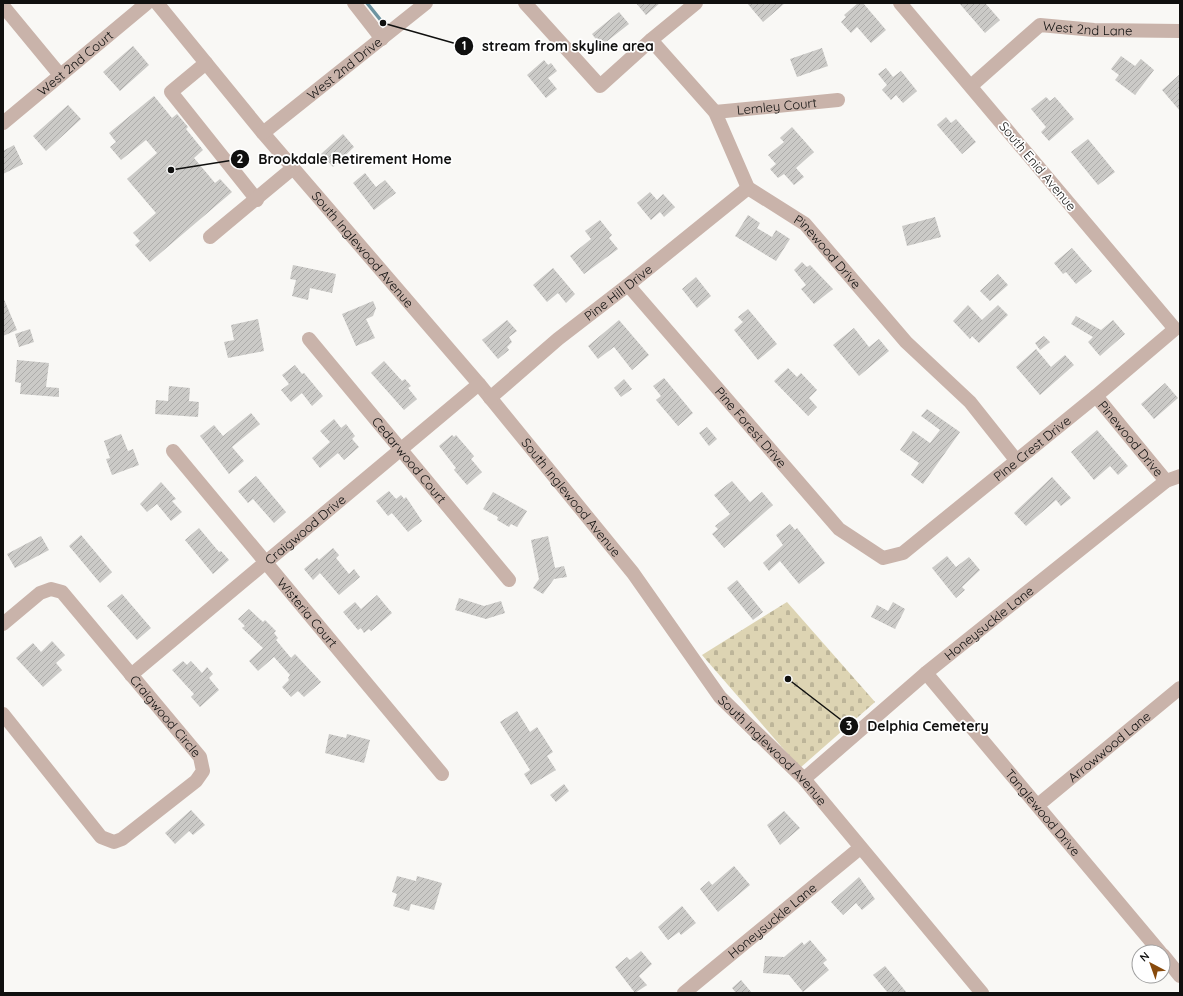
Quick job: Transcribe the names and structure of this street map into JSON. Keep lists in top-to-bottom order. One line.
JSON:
{"streets":{"street":["West 2nd Lane","West 2nd Court","West 2nd Drive","Lemley Court","South Enid Avenue","South Inglewood Avenue","Pinewood Drive","Pine Hill Drive","Pine Forest Drive","Pine Crest Drive","Cedarwood Court","Craigwood Drive","Wisteria Court","Honeysuckle Lane","Craigwood Circle","Arrowwood Lane","Tanglewood Drive"]},"crossings":[["West 2nd Lane","South Enid Avenue"],["West 2nd Drive","South Inglewood Avenue"],["South Enid Avenue","Pine Crest Drive"],["South Inglewood Avenue","Pine Hill Drive"],["South Inglewood Avenue","Craigwood Drive"],["South Inglewood Avenue","Honeysuckle Lane"],["Pinewood Drive","Pine Hill Drive"],["Pinewood Drive","Pine Crest Drive"],["Pinewood Drive","Honeysuckle Lane"],["Pine Hill Drive","Pine Forest Drive"],["Pine Forest Drive","Pine Crest Drive"],["Cedarwood Court","Craigwood Drive"],["Craigwood Drive","Wisteria Court"],["Craigwood Drive","Craigwood Circle"],["Honeysuckle Lane","Tanglewood Drive"],["Arrowwood Lane","Tanglewood Drive"]],"places":["stream from skyline area","Brookdale Retirement Home","Delphia Cemetery"],"north":"top left"}
